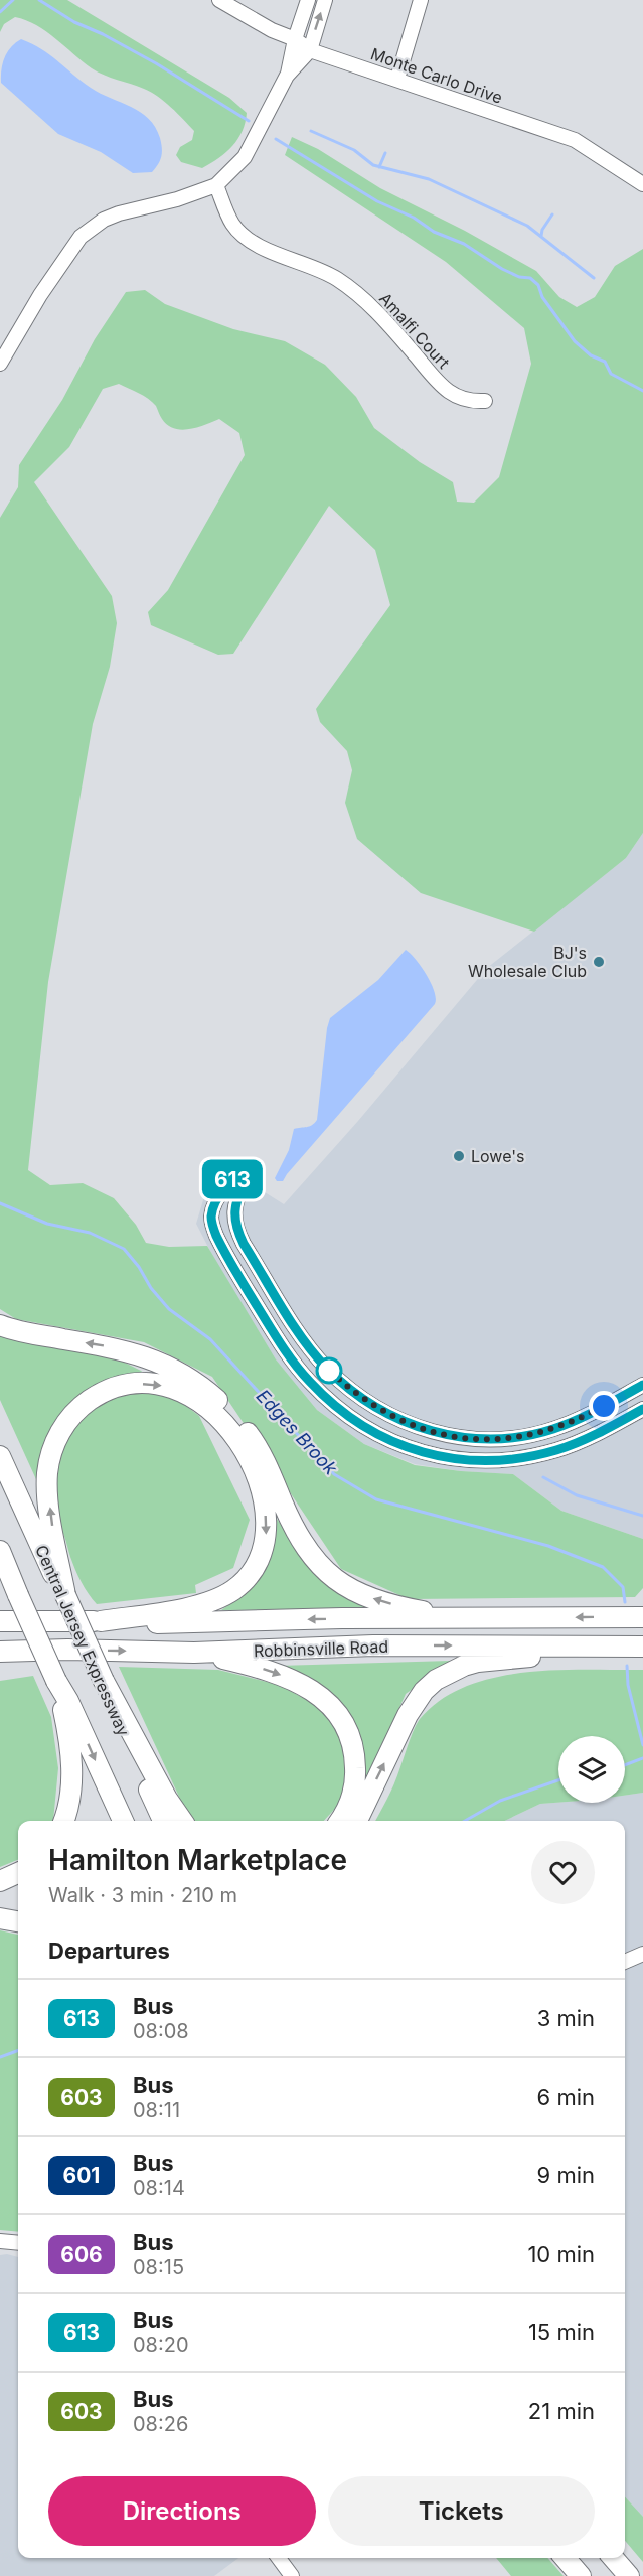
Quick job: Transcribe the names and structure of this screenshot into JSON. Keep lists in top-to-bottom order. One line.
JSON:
{"streets":{"highway":["Central Jersey Expressway","Robbinsville Road"],"street":["Monte Carlo Drive","Amalfi Court"]},"water":["Edges Brook"],"places":["BJ's Wholesale Club","Lowe's"],"lines":["bus line 613"],"page":{"on_map":"613","heading":[["Hamilton Marketplace","Walk · 3 min · 210 m"],"Departures"],"list":[{"mark":"613","name":"Bus","note":"08:08","value":"3 min"},{"mark":"603","name":"Bus","note":"08:11","value":"6 min"},{"mark":"601","name":"Bus","note":"08:14","value":"9 min"},{"mark":"606","name":"Bus","note":"08:15","value":"10 min"},{"mark":"613","name":"Bus","note":"08:20","value":"15 min"},{"mark":"603","name":"Bus","note":"08:26","value":"21 min"}],"buttons":["Directions","Tickets"]}}
